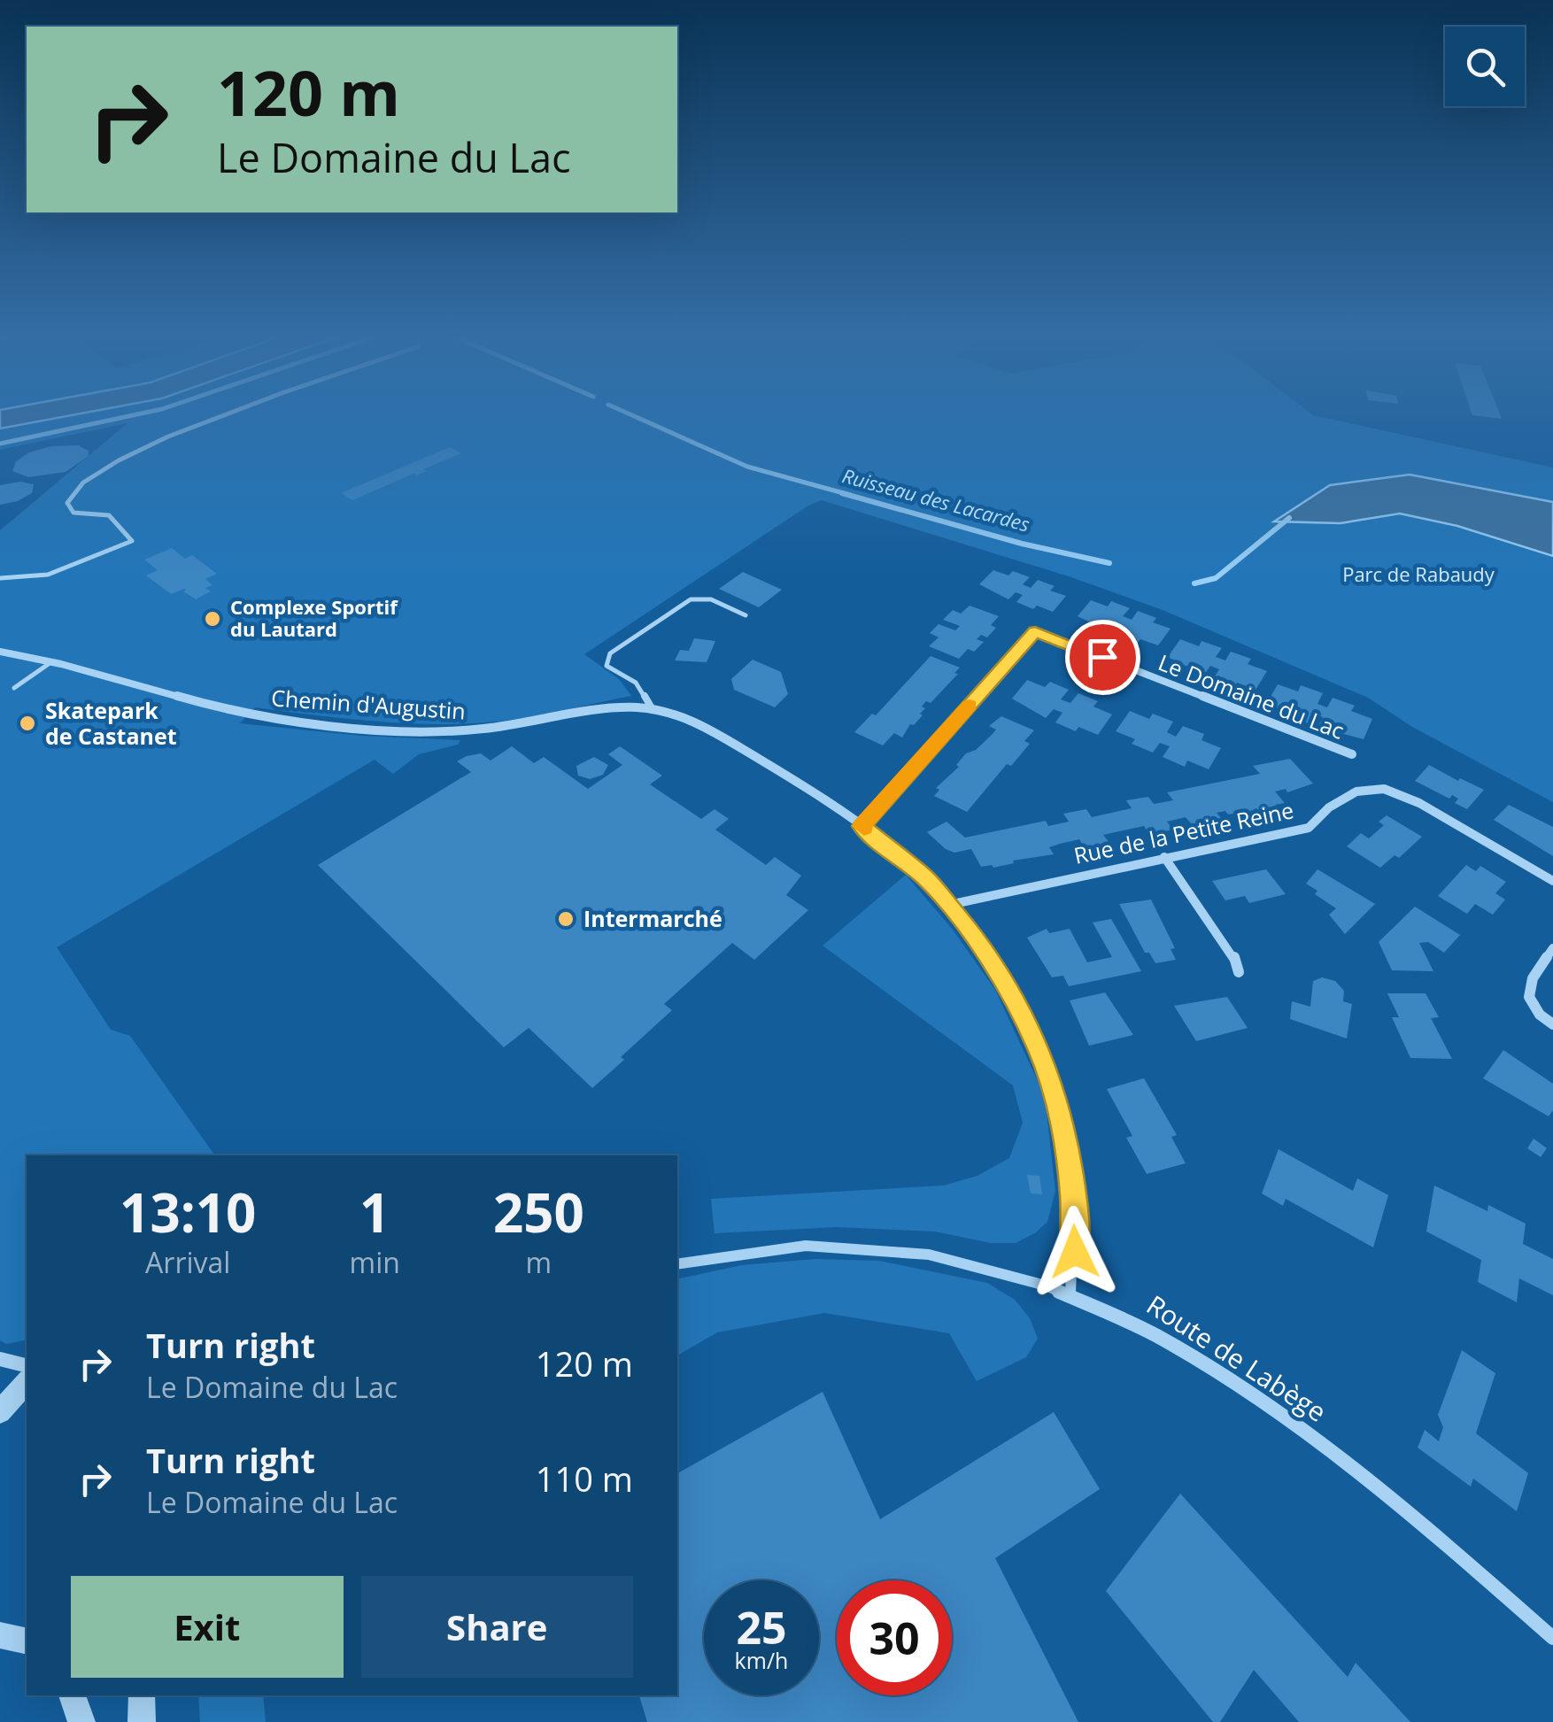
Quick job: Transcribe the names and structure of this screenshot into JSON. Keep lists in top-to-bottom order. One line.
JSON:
{"streets":{"street":["Le Domaine du Lac","Chemin d'Augustin","Rue de la Petite Reine","Route de Labège"]},"crossings":[["Le Domaine du Lac","Chemin d'Augustin"],["Chemin d'Augustin","Rue de la Petite Reine"],["Chemin d'Augustin","Route de Labège"]],"water":["Ruisseau des Lacardes"],"parks":["Parc de Rabaudy"],"places":["Complexe Sportif du Lautard","Skatepark de Castanet","Intermarché"],"page":{"turn":["120 m","Le Domaine du Lac"],"eta":["13:10","Arrival","1","min","250","m"],"list":[{"name":"Turn right","note":"Le Domaine du Lac","value":"120 m"},{"name":"Turn right","note":"Le Domaine du Lac","value":"110 m"}],"buttons":["Exit","Share"],"speed":"25 km/h","limit":"30"}}
